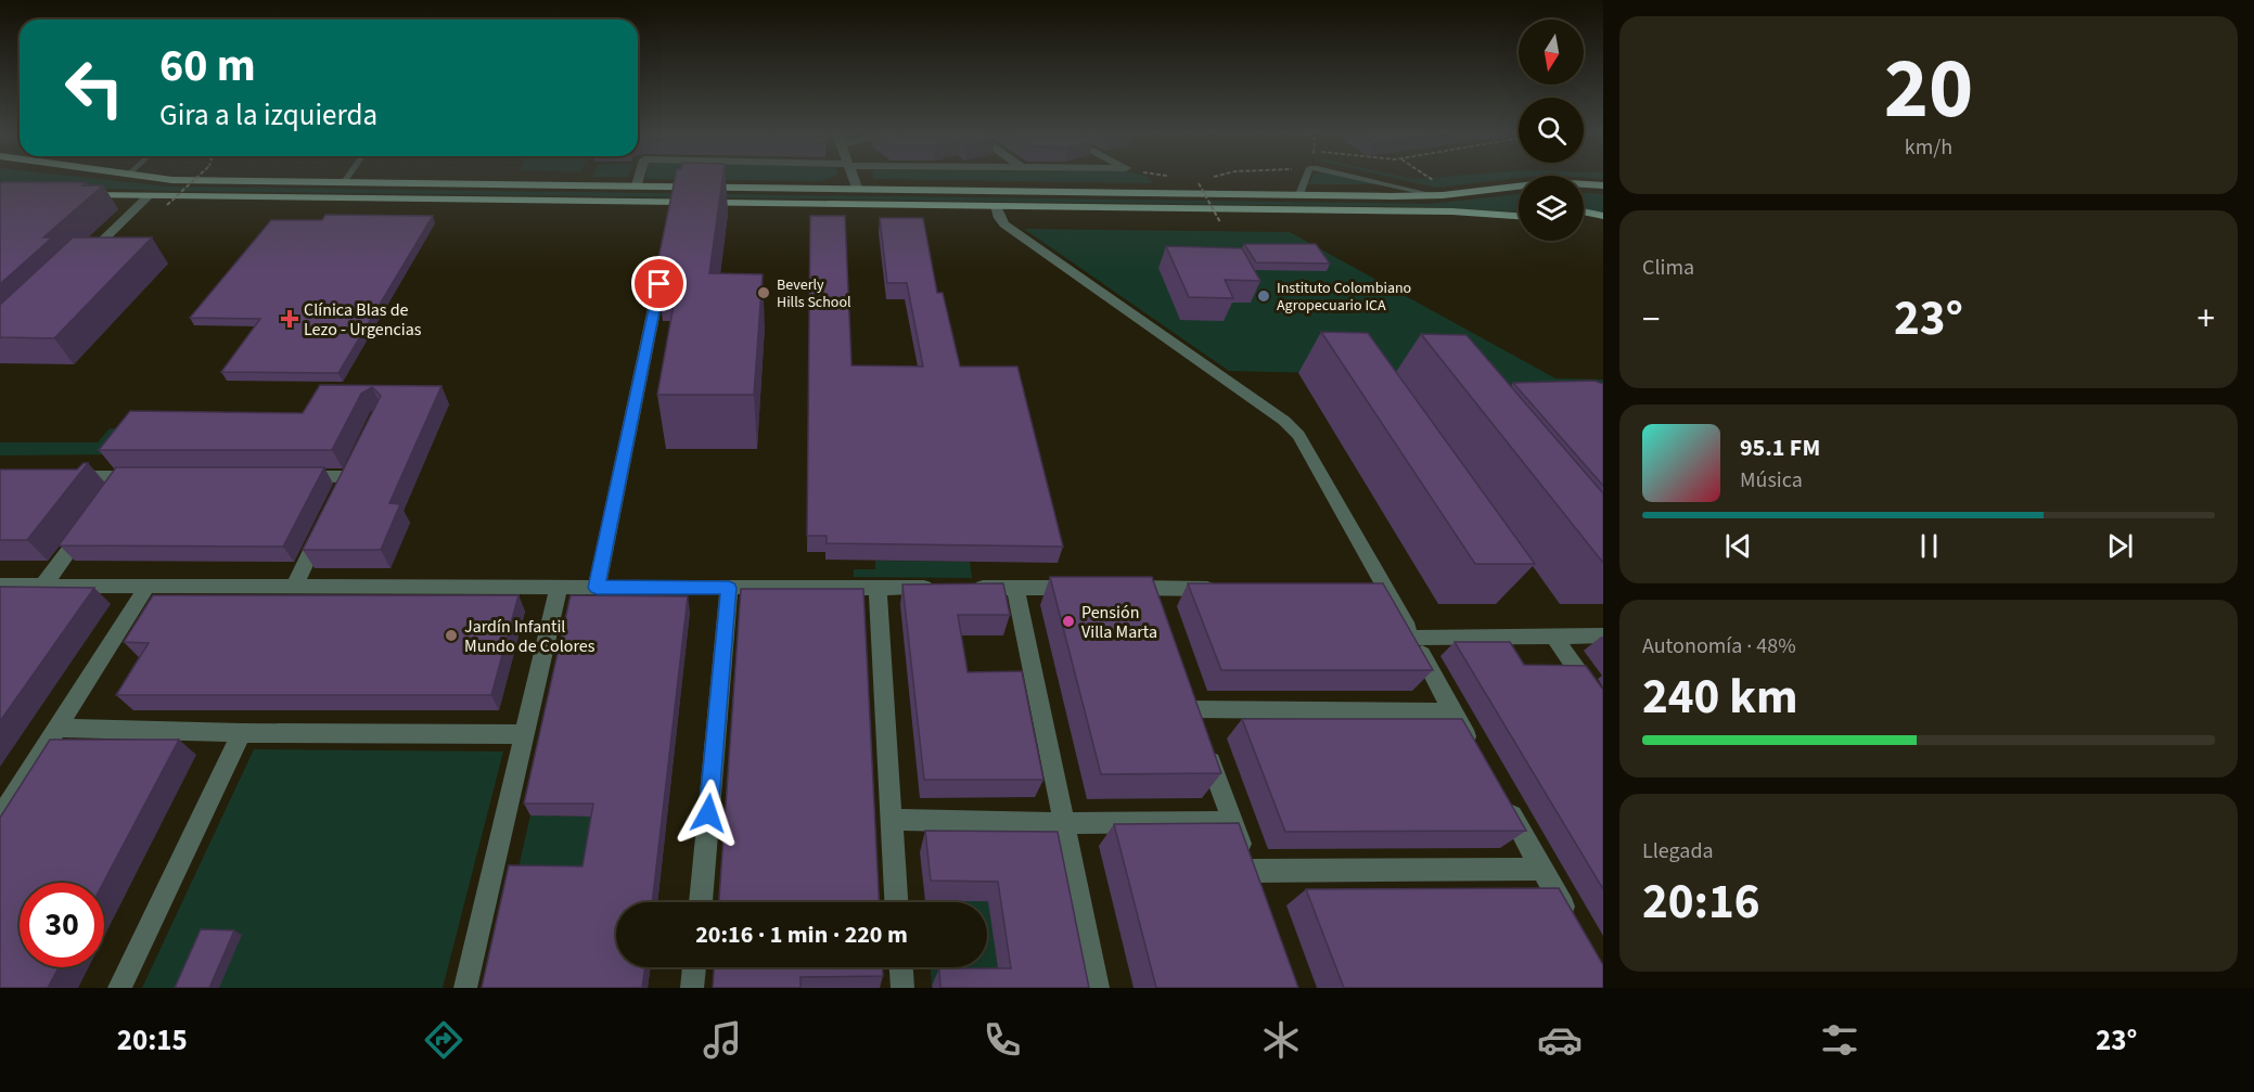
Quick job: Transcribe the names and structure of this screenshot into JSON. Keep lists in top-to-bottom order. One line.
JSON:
{"places":{"other":["Beverly Hills School","Instituto Colombiano Agropecuario ICA","Pensión Villa Marta","Jardín Infantil Mundo de Colores"],"health":["Clínica Blas de Lezo - Urgencias"]},"north":"bottom","page":{"tile":[["20","km/h"],"Clima",["Autonomía · 48%","240 km"],["Llegada","20:16"]],"turn":["60 m","Gira a la izquierda"],"heat":["−","23°","+"],"song":["95.1 FM","Música"],"limit":"30","trip":"20:16 · 1 min · 220 m","tabs":["20:15","23°"]}}
